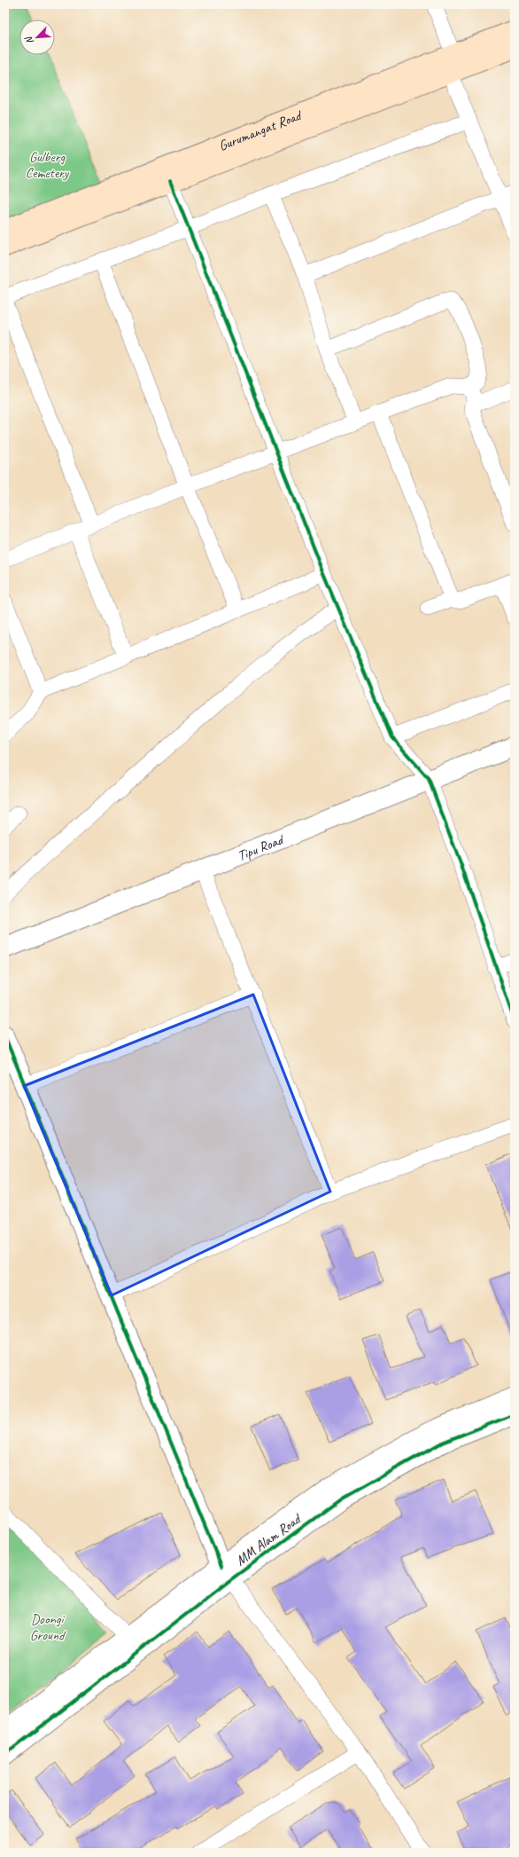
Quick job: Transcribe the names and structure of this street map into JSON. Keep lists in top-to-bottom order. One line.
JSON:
{"streets":{"main road":["Gurumangat Road"],"street":["Tipu Road","MM Alam Road"]},"parks":["Gulberg Cemetery","Doongi Ground"],"north":"bottom left"}
